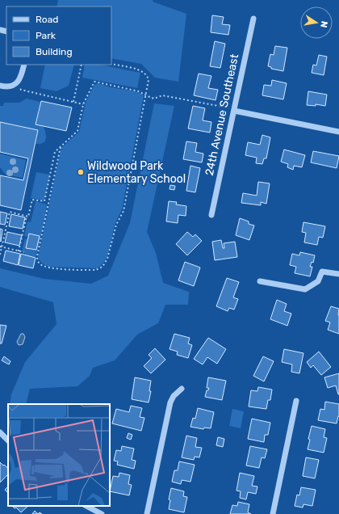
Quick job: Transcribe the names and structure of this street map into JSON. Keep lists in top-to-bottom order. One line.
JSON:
{"streets":{"street":["24th Avenue Southeast"]},"places":["Wildwood Park Elementary School"],"legend":["Road","Park","Building"],"north":"right"}
